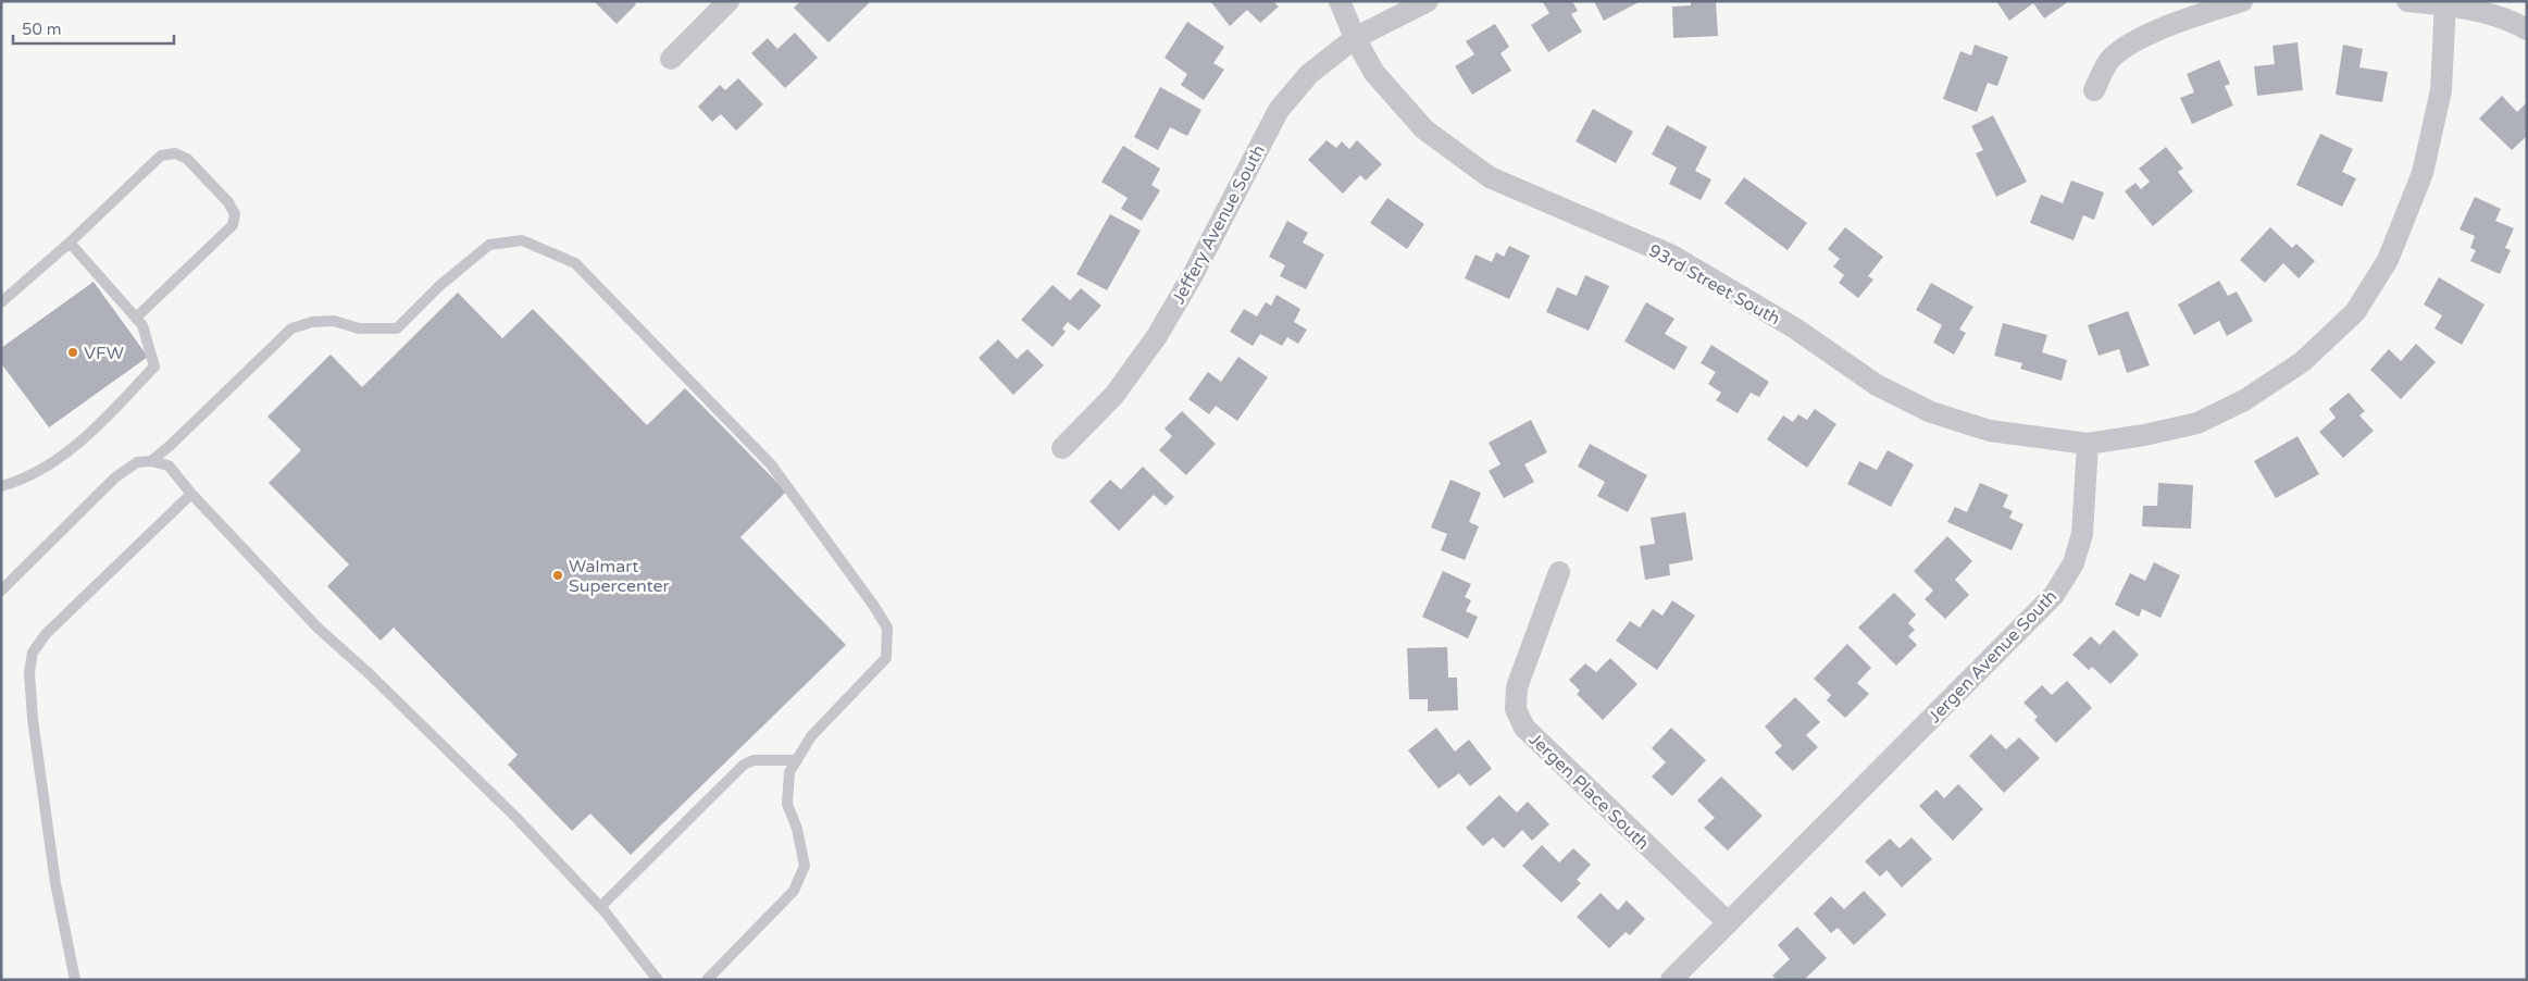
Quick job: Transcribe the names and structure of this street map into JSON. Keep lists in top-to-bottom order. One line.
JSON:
{"streets":{"street":["Jeffery Avenue South","93rd Street South","Jergen Avenue South","Jergen Place South"]},"crossings":[["Jeffery Avenue South","93rd Street South"],["93rd Street South","Jergen Avenue South"],["Jergen Avenue South","Jergen Place South"]],"places":["VFW","Walmart Supercenter"],"scale_bar":"50 m"}
